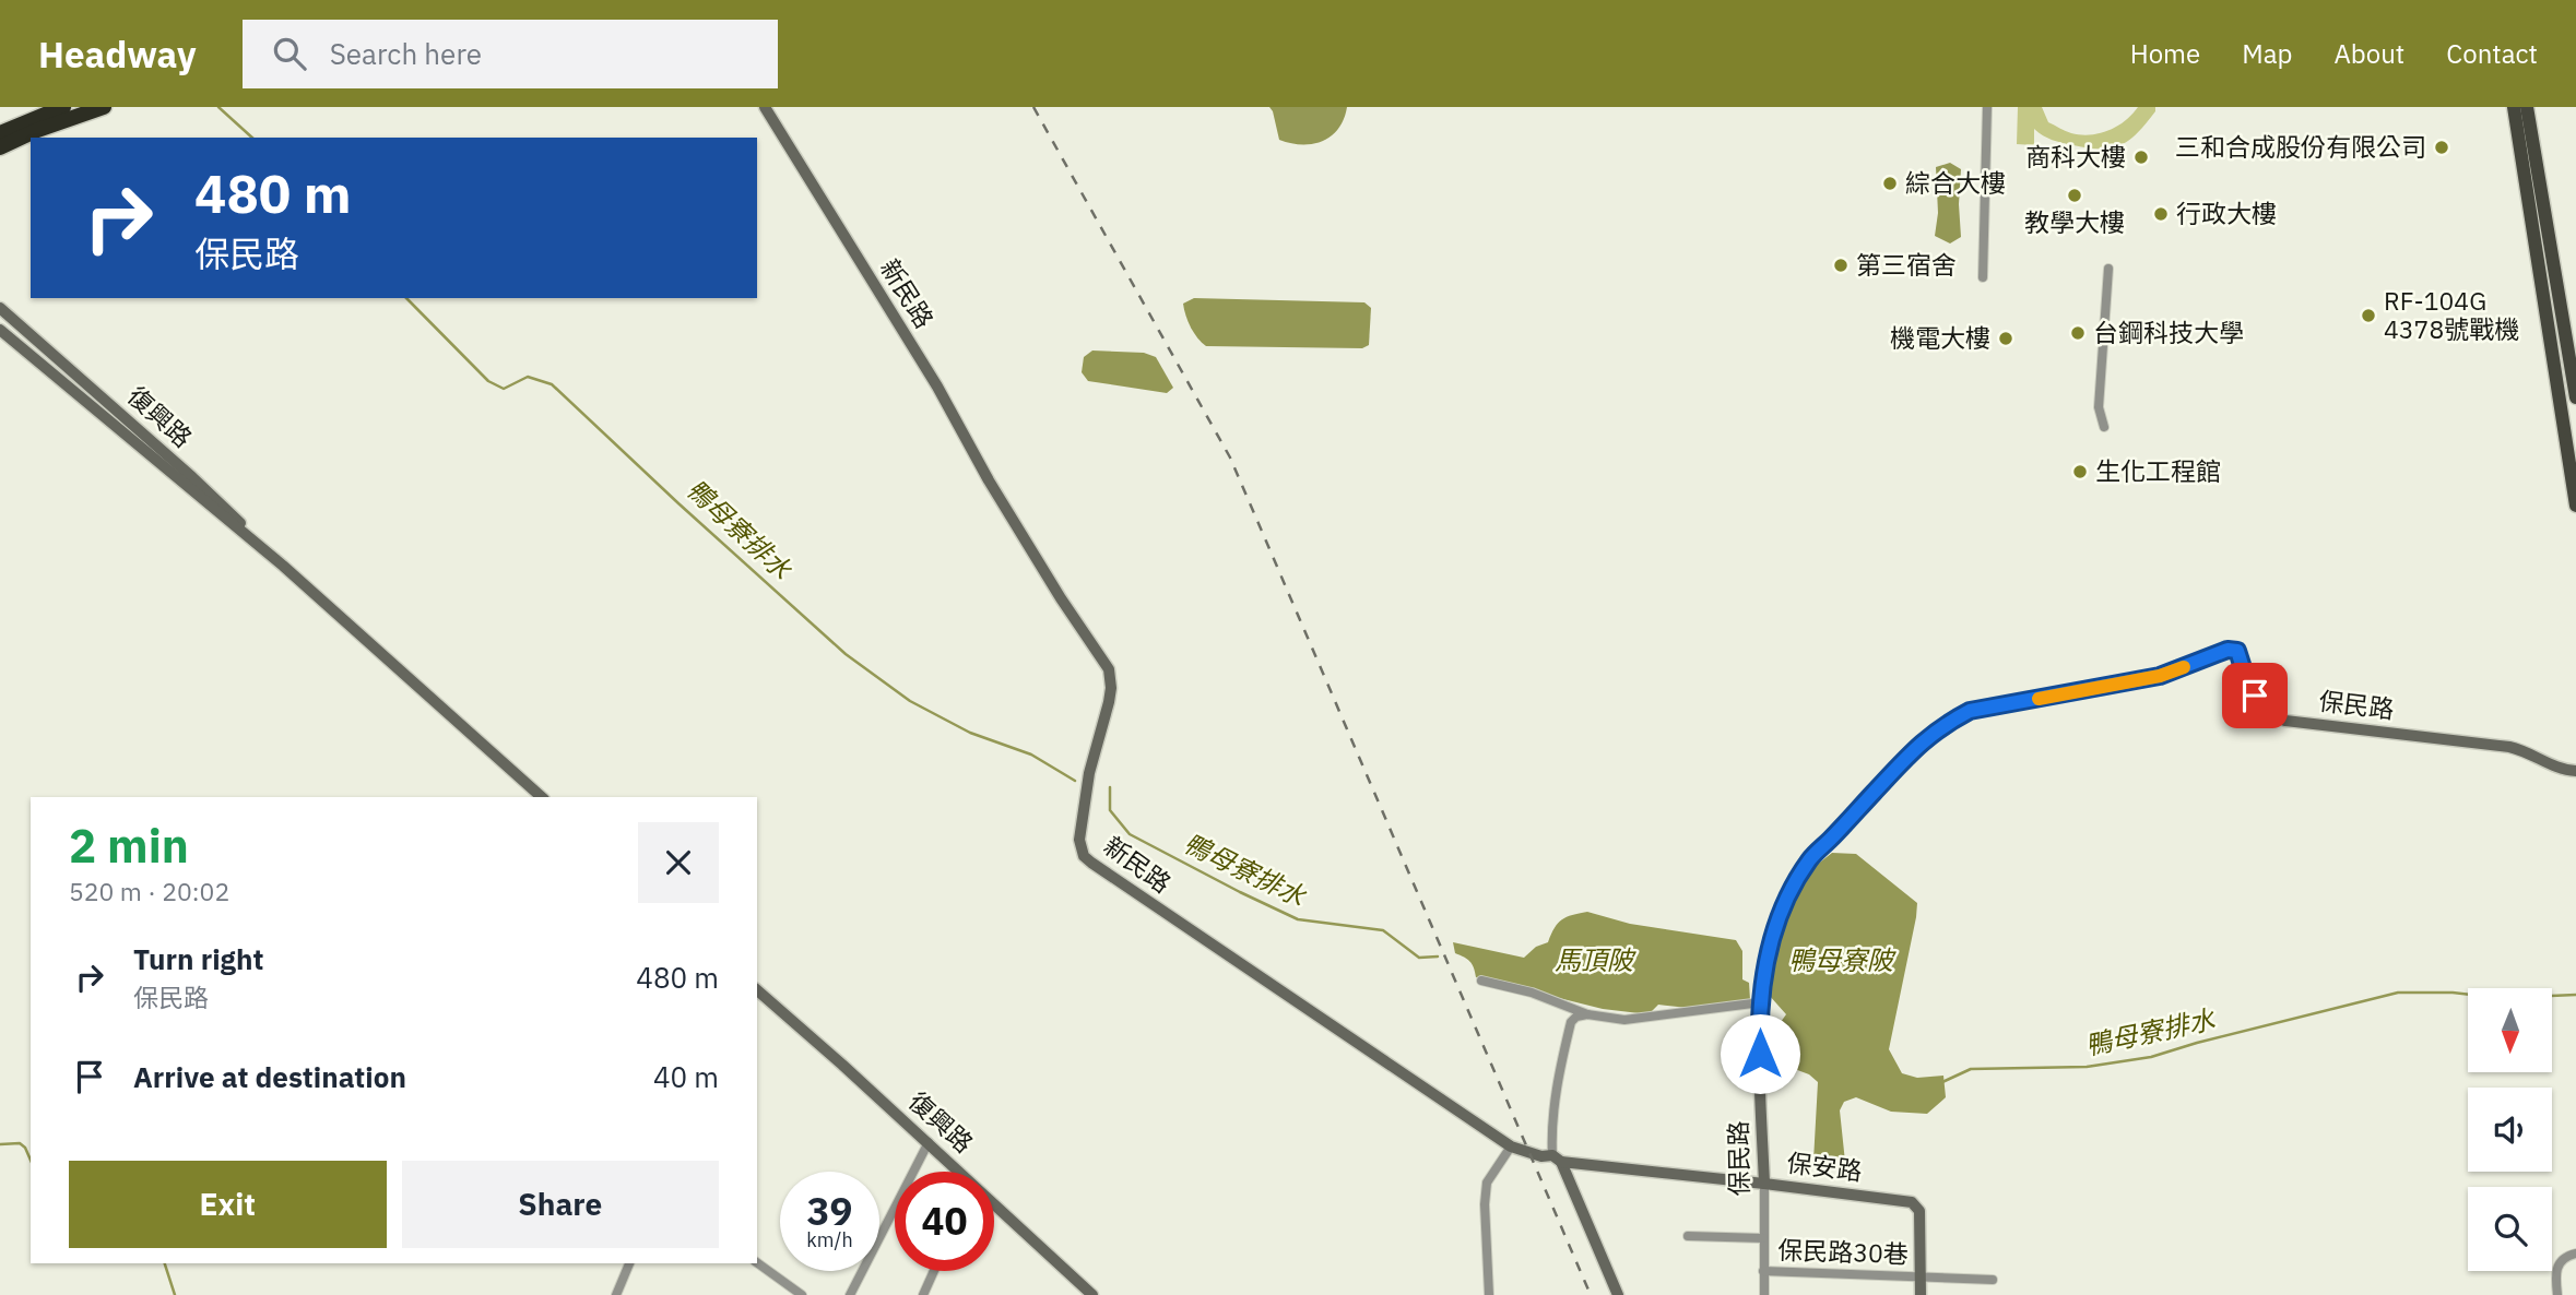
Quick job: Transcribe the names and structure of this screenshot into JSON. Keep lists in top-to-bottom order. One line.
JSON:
{"streets":{"street":["新民路","復興路","保民路","保安路","保民路30巷"]},"crossings":[["新民路","保安路"],["保民路","保安路"],["保民路","保民路30巷"],["保安路","保民路30巷"]],"water":["鴨母寮排水","馬頂陂","鴨母寮陂"],"places":["三和合成股份有限公司","商科大樓","綜合大樓","教學大樓","行政大樓","第三宿舍","RF-104G 4378號戰機","台鋼科技大學","機電大樓","生化工程館"],"north":"bottom","page":{"header":"Headway","search":"Search here","nav":["Home","Map","About","Contact"],"turn":["480 m","保民路"],"heading":["2 min","520 m · 20:02"],"list":[{"name":"Turn right","note":"保民路","value":"480 m"},{"name":"Arrive at destination","value":"40 m"}],"buttons":["Exit","Share"],"speed":"39 km/h","limit":"40"}}
